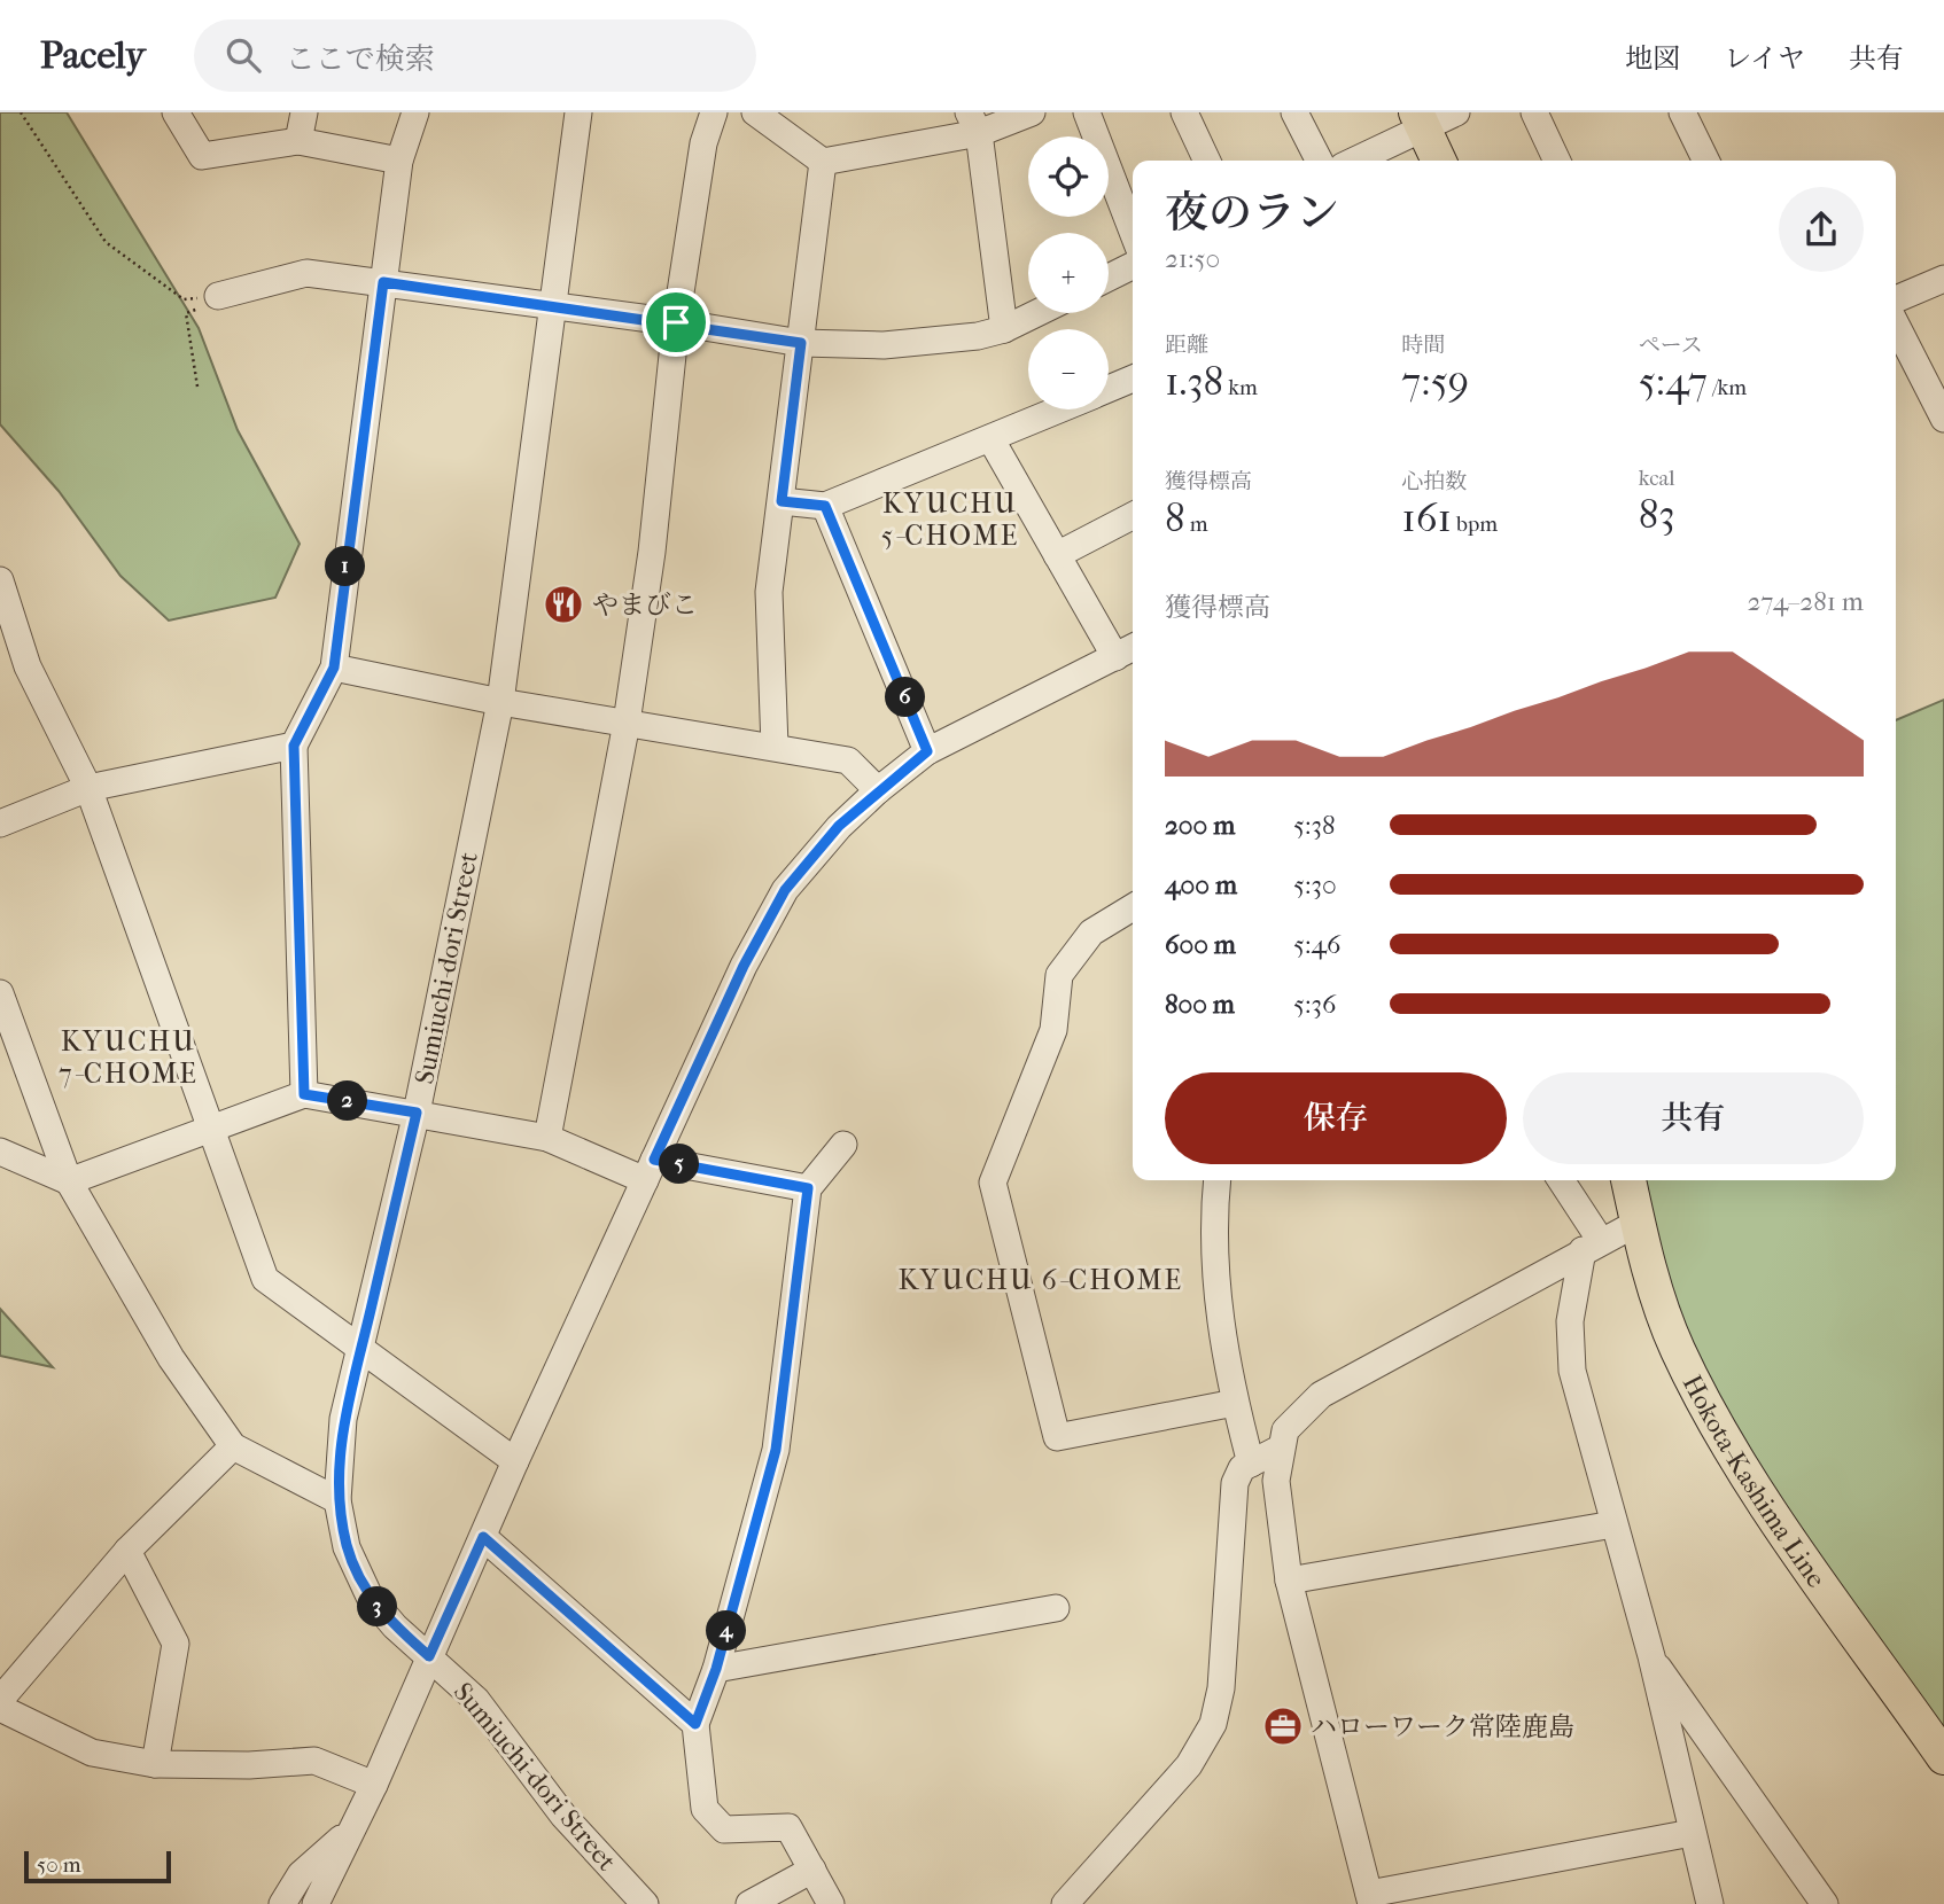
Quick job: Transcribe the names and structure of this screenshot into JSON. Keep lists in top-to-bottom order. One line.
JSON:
{"streets":{"main road":["Hokota-Kashima Line"],"street":["Sumiuchi-dori Street"]},"districts":["KYUCHU 5-CHOME","KYUCHU 7-CHOME","KYUCHU 6-CHOME"],"places":{"restaurant":["やまびこ"],"office":["ハローワーク常陸鹿島"]},"scale_bar":"50 m","page":{"header":"Pacely","search":"ここで検索","nav":["地図","レイヤ","共有"],"map_buttons":["+","−"],"heading":["夜のラン","21:50"],"stats":[["距離","1.38 km"],["時間","7:59"],["ペース","5:47 /km"],["獲得標高","8 m"],["心拍数","161 bpm"],["kcal","83"]],"pins":["1","6","2","5","3","4"],"chart":["獲得標高","274–281 m"],"list":[{"name":"200 m","note":"5:38"},{"name":"400 m","note":"5:30"},{"name":"600 m","note":"5:46"},{"name":"800 m","note":"5:36"}],"buttons":["保存","共有"],"scale":"50 m"}}
